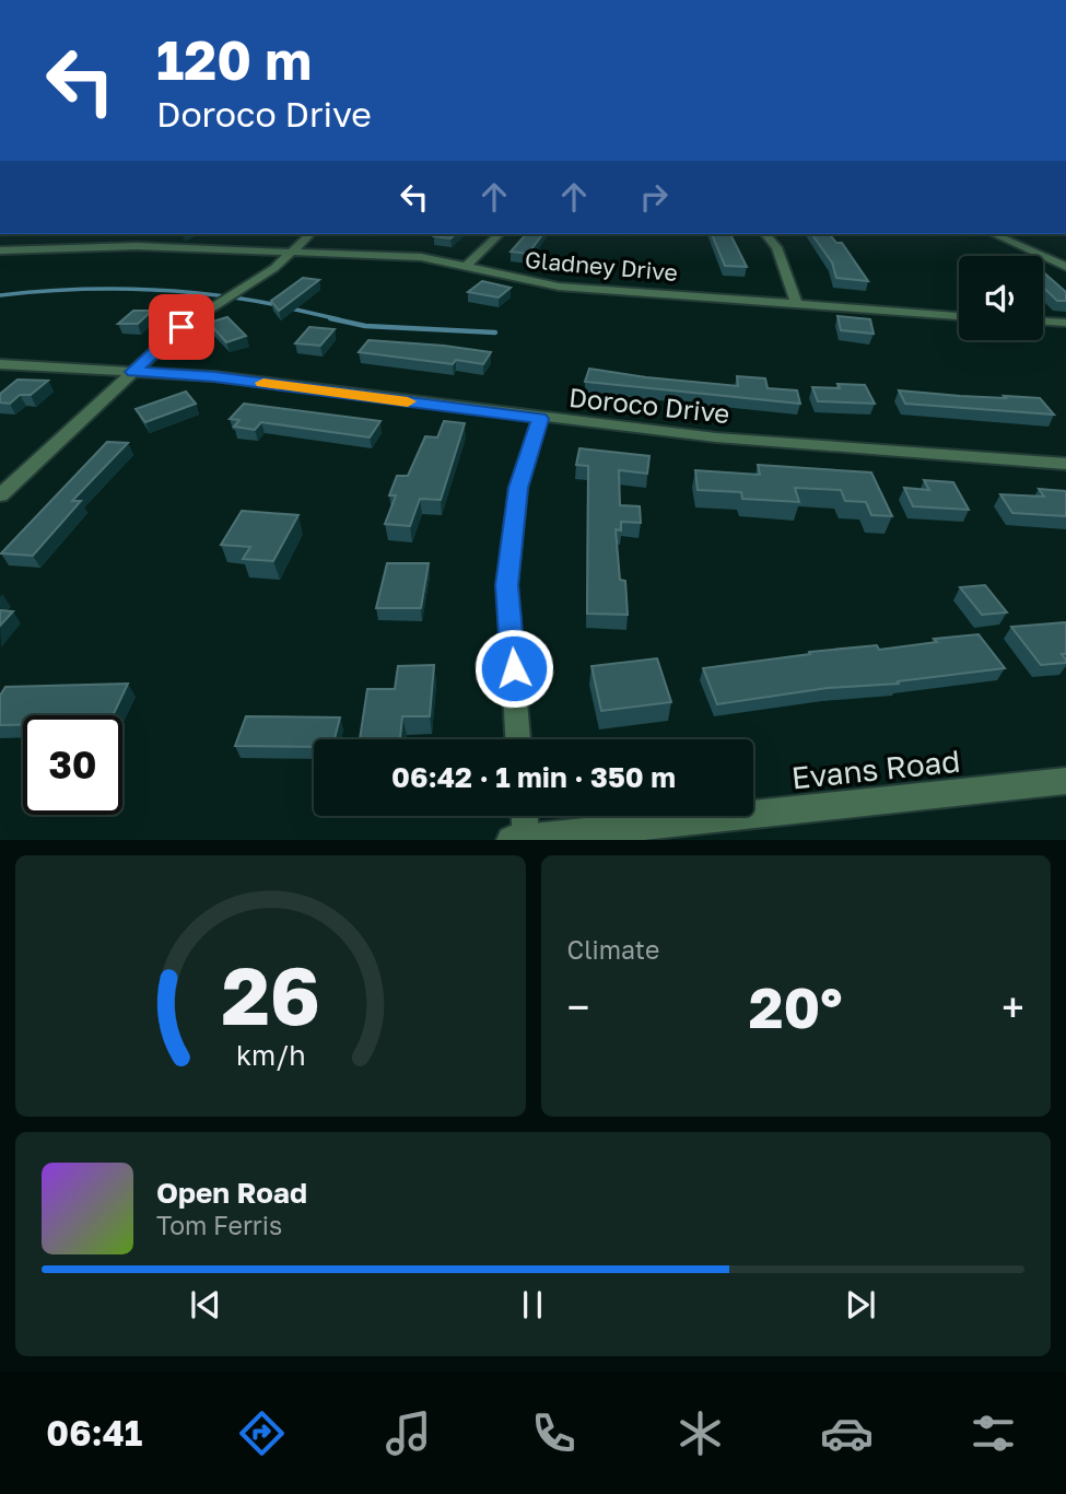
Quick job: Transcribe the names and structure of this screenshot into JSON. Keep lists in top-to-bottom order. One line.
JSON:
{"streets":{"street":["Gladney Drive","Doroco Drive","Evans Road"]},"page":{"turn":["120 m","Doroco Drive"],"limit":"30","trip":"06:42 · 1 min · 350 m","tile":"Climate","heat":["−","20°","+"],"song":["Open Road","Tom Ferris"],"tabs":"06:41","gauge":["26","km/h"]}}
